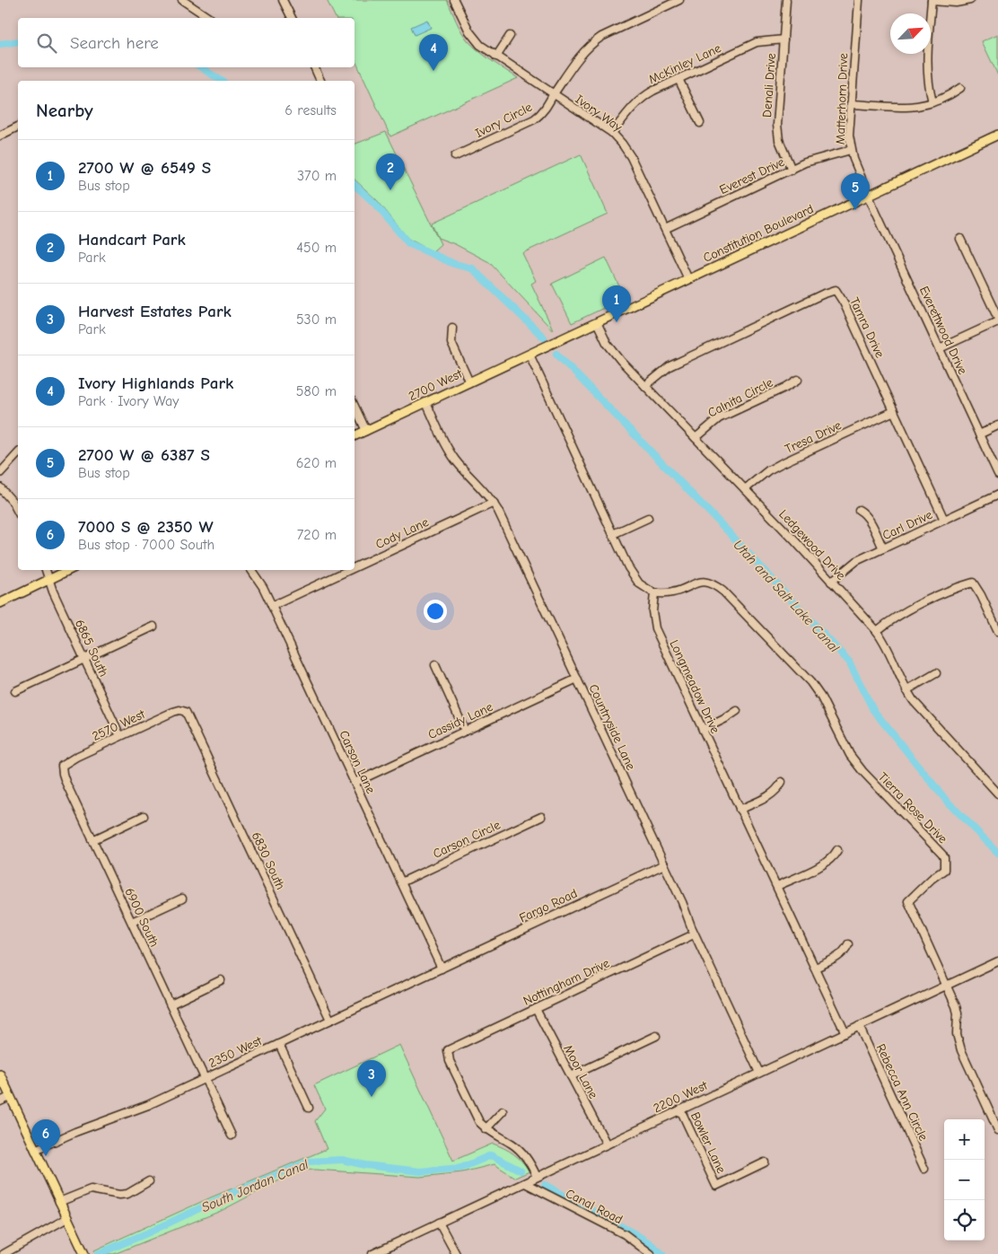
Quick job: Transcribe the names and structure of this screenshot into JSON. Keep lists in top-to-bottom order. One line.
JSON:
{"streets":{"main road":["Constitution Boulevard","2700 West"],"street":["McKinley Lane","Denali Drive","Matterhorn Drive","Ivory Way","Ivory Circle","Everest Drive","Tamra Drive","Everettwood Drive","Calnita Circle","Tresa Drive","Carl Drive","Cody Lane","Ledgewood Drive","6865 South","Longmeadow Drive","Cassidy Lane","2570 West","Countryside Lane","Carson Lane","Tierra Rose Drive","Carson Circle","6830 South","Fargo Road","6900 South","Nottingham Drive","2350 West","Moor Lane","Rebecca Ann Circle","2200 West","Bowler Lane","Canal Road"]},"crossings":[["McKinley Lane","Denali Drive"],["McKinley Lane","Ivory Way"],["Denali Drive","Everest Drive"],["Matterhorn Drive","Everest Drive"],["Matterhorn Drive","Constitution Boulevard"],["Matterhorn Drive","Everettwood Drive"],["Ivory Way","Ivory Circle"],["Ivory Way","Everest Drive"],["Ivory Way","Constitution Boulevard"],["Constitution Boulevard","Everettwood Drive"],["Constitution Boulevard","2700 West"],["Constitution Boulevard","Ledgewood Drive"],["Tamra Drive","Tresa Drive"],["Tamra Drive","Carl Drive"],["Tamra Drive","Ledgewood Drive"],["2700 West","Countryside Lane"],["Calnita Circle","Ledgewood Drive"],["Tresa Drive","Ledgewood Drive"],["Carl Drive","Ledgewood Drive"],["Cody Lane","Countryside Lane"],["Cody Lane","Carson Lane"],["6865 South","2570 West"],["Longmeadow Drive","Tierra Rose Drive"],["Longmeadow Drive","2200 West"],["Cassidy Lane","Countryside Lane"],["Cassidy Lane","Carson Lane"],["2570 West","6830 South"],["2570 West","6900 South"],["Countryside Lane","Fargo Road"],["Countryside Lane","Nottingham Drive"],["Countryside Lane","2200 West"],["Carson Lane","Carson Circle"],["Carson Lane","Fargo Road"],["Carson Lane","2350 West"],["Tierra Rose Drive","2200 West"],["6830 South","2350 West"],["Fargo Road","2350 West"],["6900 South","2350 West"],["Nottingham Drive","Moor Lane"],["Moor Lane","2200 West"],["Rebecca Ann Circle","2200 West"],["2200 West","Bowler Lane"],["2200 West","Canal Road"]],"water":["Utah and Salt Lake Canal","South Jordan Canal"],"north":"top right","page":{"search":"Search here","pins":["4","2","5","1","3","6"],"heading":["Nearby","6 results"],"list":[{"mark":"1","name":"2700 W @ 6549 S","note":"Bus stop","value":"370 m"},{"mark":"2","name":"Handcart Park","note":"Park","value":"450 m"},{"mark":"3","name":"Harvest Estates Park","note":"Park","value":"530 m"},{"mark":"4","name":"Ivory Highlands Park","note":"Park · Ivory Way","value":"580 m"},{"mark":"5","name":"2700 W @ 6387 S","note":"Bus stop","value":"620 m"},{"mark":"6","name":"7000 S @ 2350 W","note":"Bus stop · 7000 South","value":"720 m"}],"map_buttons":["+","−"]}}
